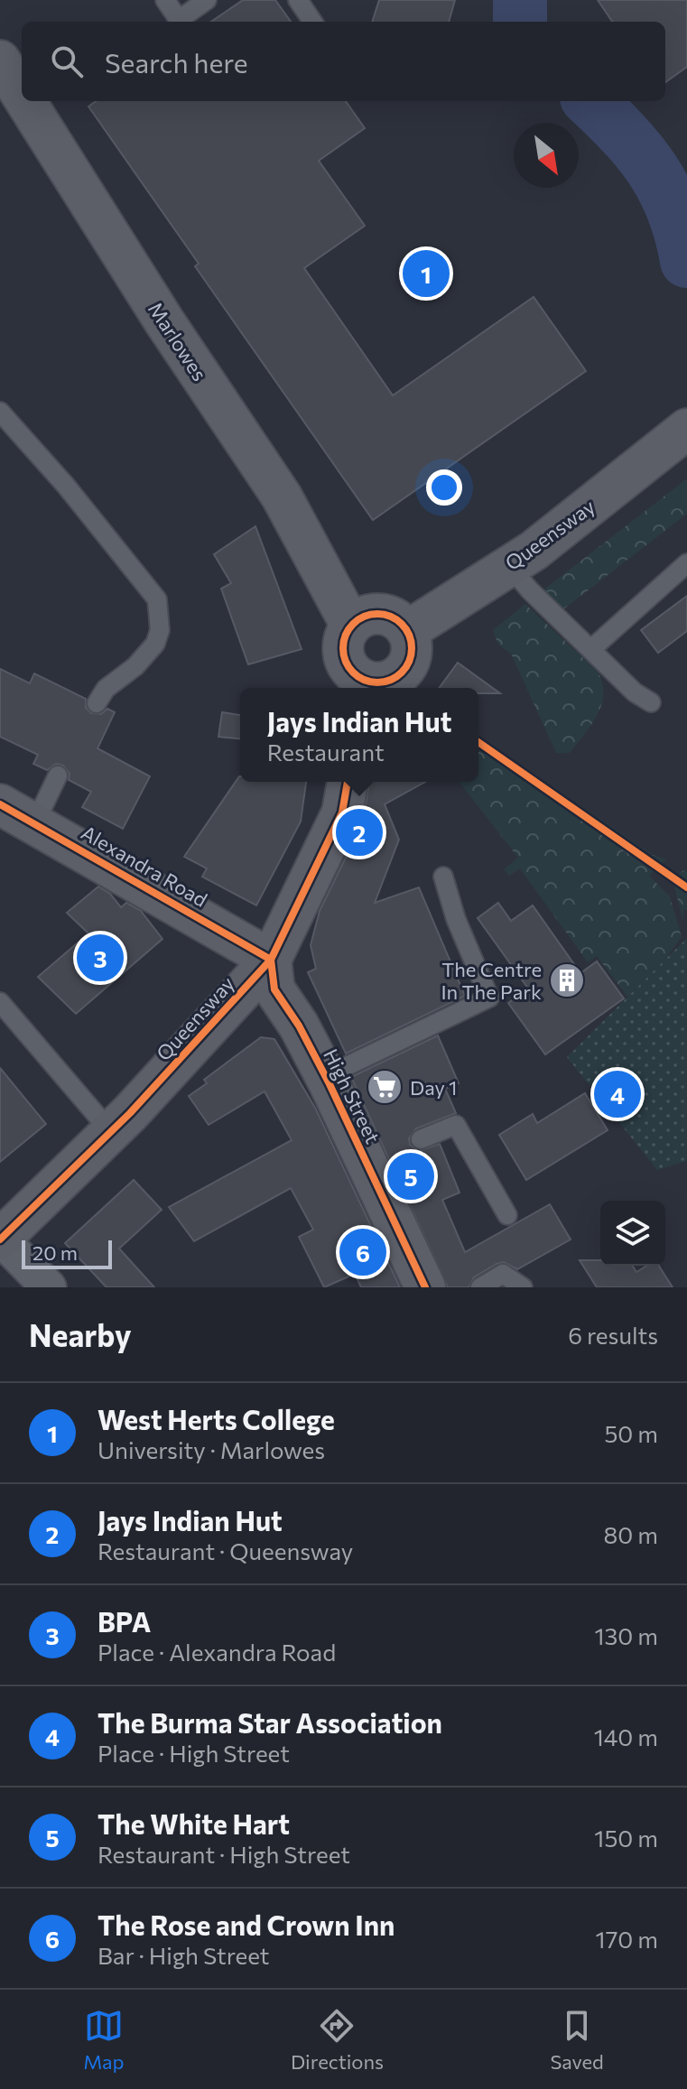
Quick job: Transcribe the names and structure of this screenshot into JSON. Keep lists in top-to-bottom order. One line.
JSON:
{"streets":{"street":["Marlowes","Queensway","Alexandra Road","High Street"]},"crossings":[["Marlowes","Queensway"],["Queensway","Alexandra Road"],["Queensway","High Street"],["Alexandra Road","High Street"]],"places":{"building":["The Centre In The Park"],"supermarket":["Day 1"]},"scale_bar":"20 m","north":"bottom right","page":{"search":"Search here","pins":["1","2","3","4","5","6"],"popup":["Jays Indian Hut","Restaurant"],"scale":"20 m","heading":["Nearby","6 results"],"list":[{"mark":"1","name":"West Herts College","note":"University · Marlowes","value":"50 m"},{"mark":"2","name":"Jays Indian Hut","note":"Restaurant · Queensway","value":"80 m"},{"mark":"3","name":"BPA","note":"Place · Alexandra Road","value":"130 m"},{"mark":"4","name":"The Burma Star Association","note":"Place · High Street","value":"140 m"},{"mark":"5","name":"The White Hart","note":"Restaurant · High Street","value":"150 m"},{"mark":"6","name":"The Rose and Crown Inn","note":"Bar · High Street","value":"170 m"}],"nav":["Map","Directions","Saved"]}}
